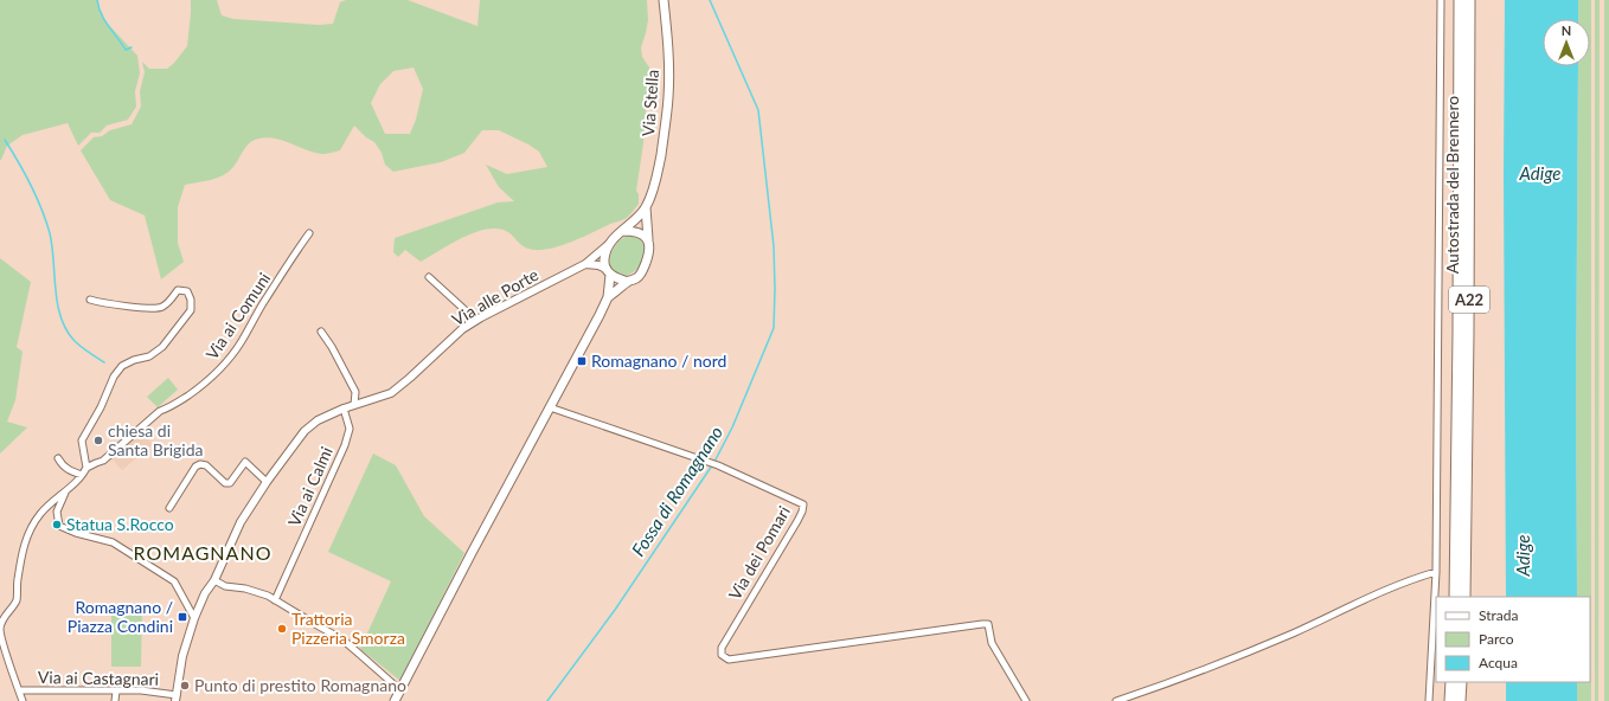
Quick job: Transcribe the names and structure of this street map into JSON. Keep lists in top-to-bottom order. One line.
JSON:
{"streets":{"highway":["Autostrada del Brennero","A22"],"main road":["Via Stella"],"street":["Via alle Porte","Via ai Comuni","Via ai Calmi","Via dei Pomari","Via ai Castagnari"]},"crossings":[["Via Stella","Via alle Porte"],["Via alle Porte","Via ai Calmi"],["Via alle Porte","Via ai Castagnari"]],"districts":["ROMAGNANO"],"water":["Adige","Fossa di Romagnano"],"places":{"transit":["Romagnano / nord","Romagnano / Piazza Condini"],"other":["chiesa di Santa Brigida","Statua S.Rocco","Trattoria Pizzeria Smorza","Punto di prestito Romagnano"]},"legend":["Strada","Parco","Acqua"],"north":"top"}
